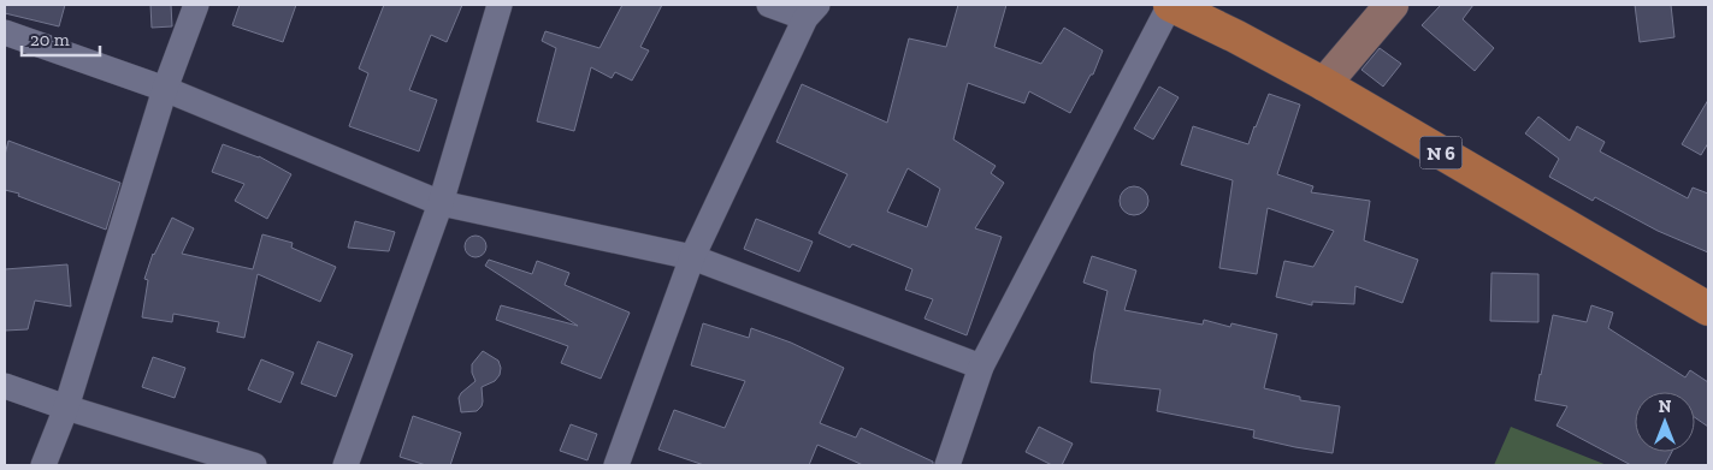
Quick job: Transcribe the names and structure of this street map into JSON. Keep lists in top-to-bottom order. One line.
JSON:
{"streets":{"main road":["N 6"]},"scale_bar":"20 m","north":"top"}
